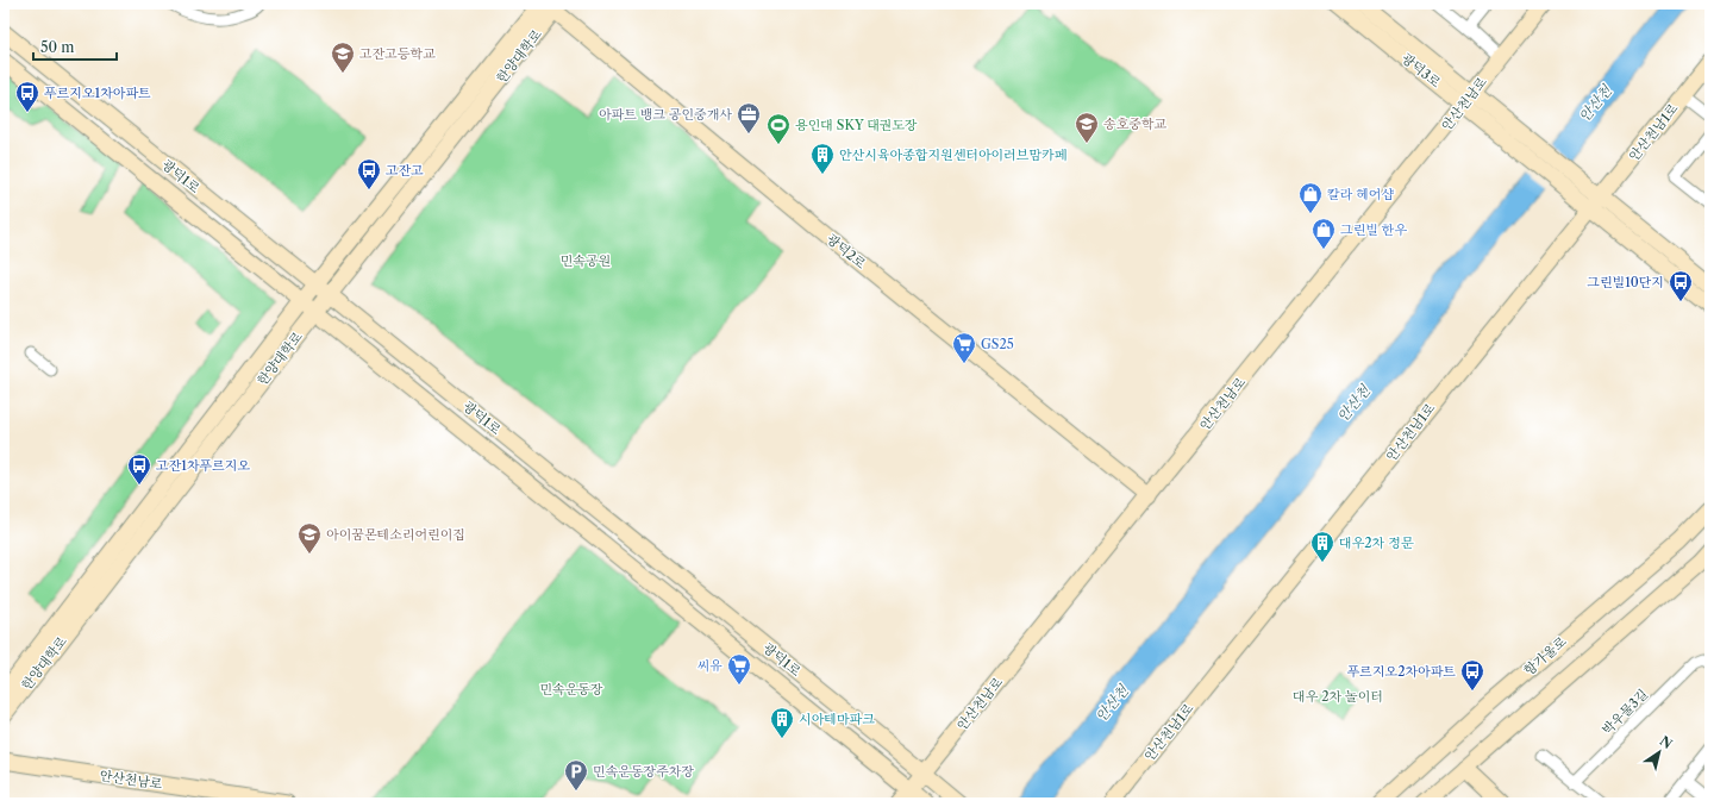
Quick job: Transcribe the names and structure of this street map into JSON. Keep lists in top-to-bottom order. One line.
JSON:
{"streets":{"street":["한양대학로","광덕3로","안산천남로","안산천남1로","광덕1로","광덕2로","항가울로","박우물3길"]},"crossings":[["한양대학로","광덕1로"],["한양대학로","광덕2로"],["광덕3로","안산천남로"],["안산천남로","광덕1로"],["안산천남로","광덕2로"]],"water":["안산천"],"parks":["민속공원","민속운동장","대우 2차 놀이터"],"places":{"school or university":["고잔고등학교","송호중학교","아이꿈몬테소리어린이집"],"bus stop":["푸르지오1차아파트","고잔고","그린빌10단지","고잔1차푸르지오","푸르지오2차아파트"],"office":["아파트 뱅크 공인중개사"],"sports":["용인대 SKY 태권도장"],"building":["안산시육아종합지원센터아이러브맘카페","대우2차 정문","시아테마파크"],"shop":["칼라 헤어샵","그린빌 한우"],"supermarket":["GS25","씨유"],"parking":["민속운동장주차장"]},"scale_bar":"50 m","north":"top right"}
